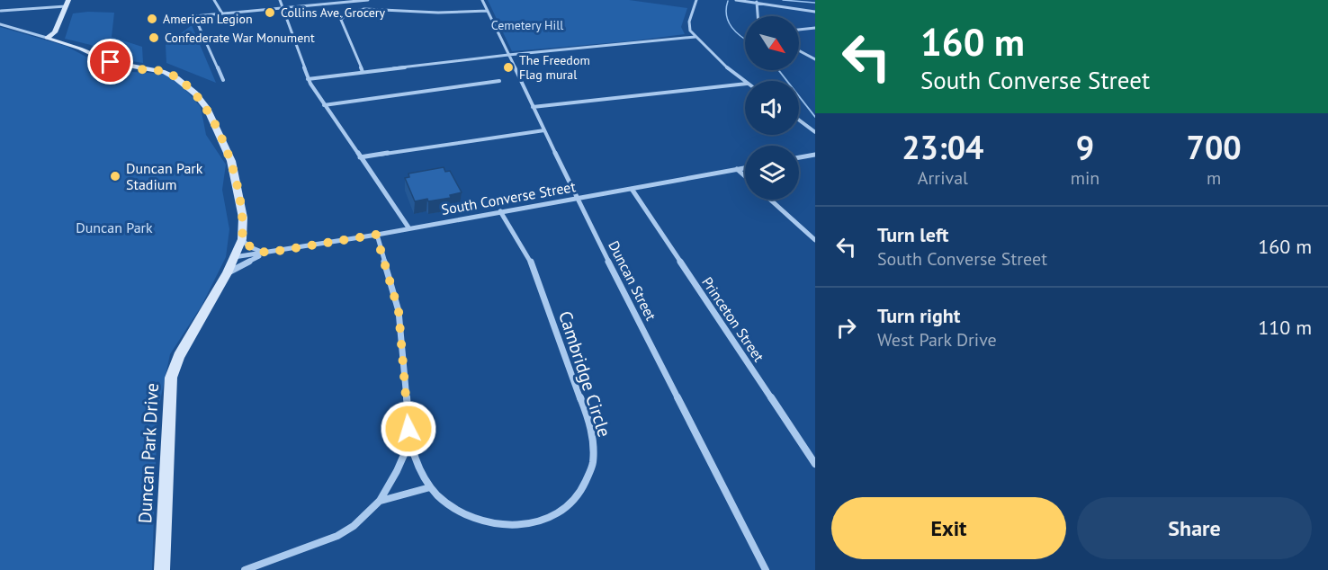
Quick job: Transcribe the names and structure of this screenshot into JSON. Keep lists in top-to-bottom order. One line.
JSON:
{"streets":{"street":["South Converse Street","Duncan Street","Princeton Street","Cambridge Circle","Duncan Park Drive"]},"crossings":[["South Converse Street","Duncan Street"],["South Converse Street","Princeton Street"],["South Converse Street","Cambridge Circle"],["South Converse Street","Duncan Park Drive"]],"parks":["Cemetery Hill","Duncan Park"],"places":["Collins Ave. Grocery","American Legion","Confederate War Monument","The Freedom Flag mural","Duncan Park Stadium"],"north":"bottom right","page":{"turn":["160 m","South Converse Street"],"eta":["23:04","Arrival","9","min","700","m"],"list":[{"name":"Turn left","note":"South Converse Street","value":"160 m"},{"name":"Turn right","note":"West Park Drive","value":"110 m"}],"buttons":["Exit","Share"]}}
